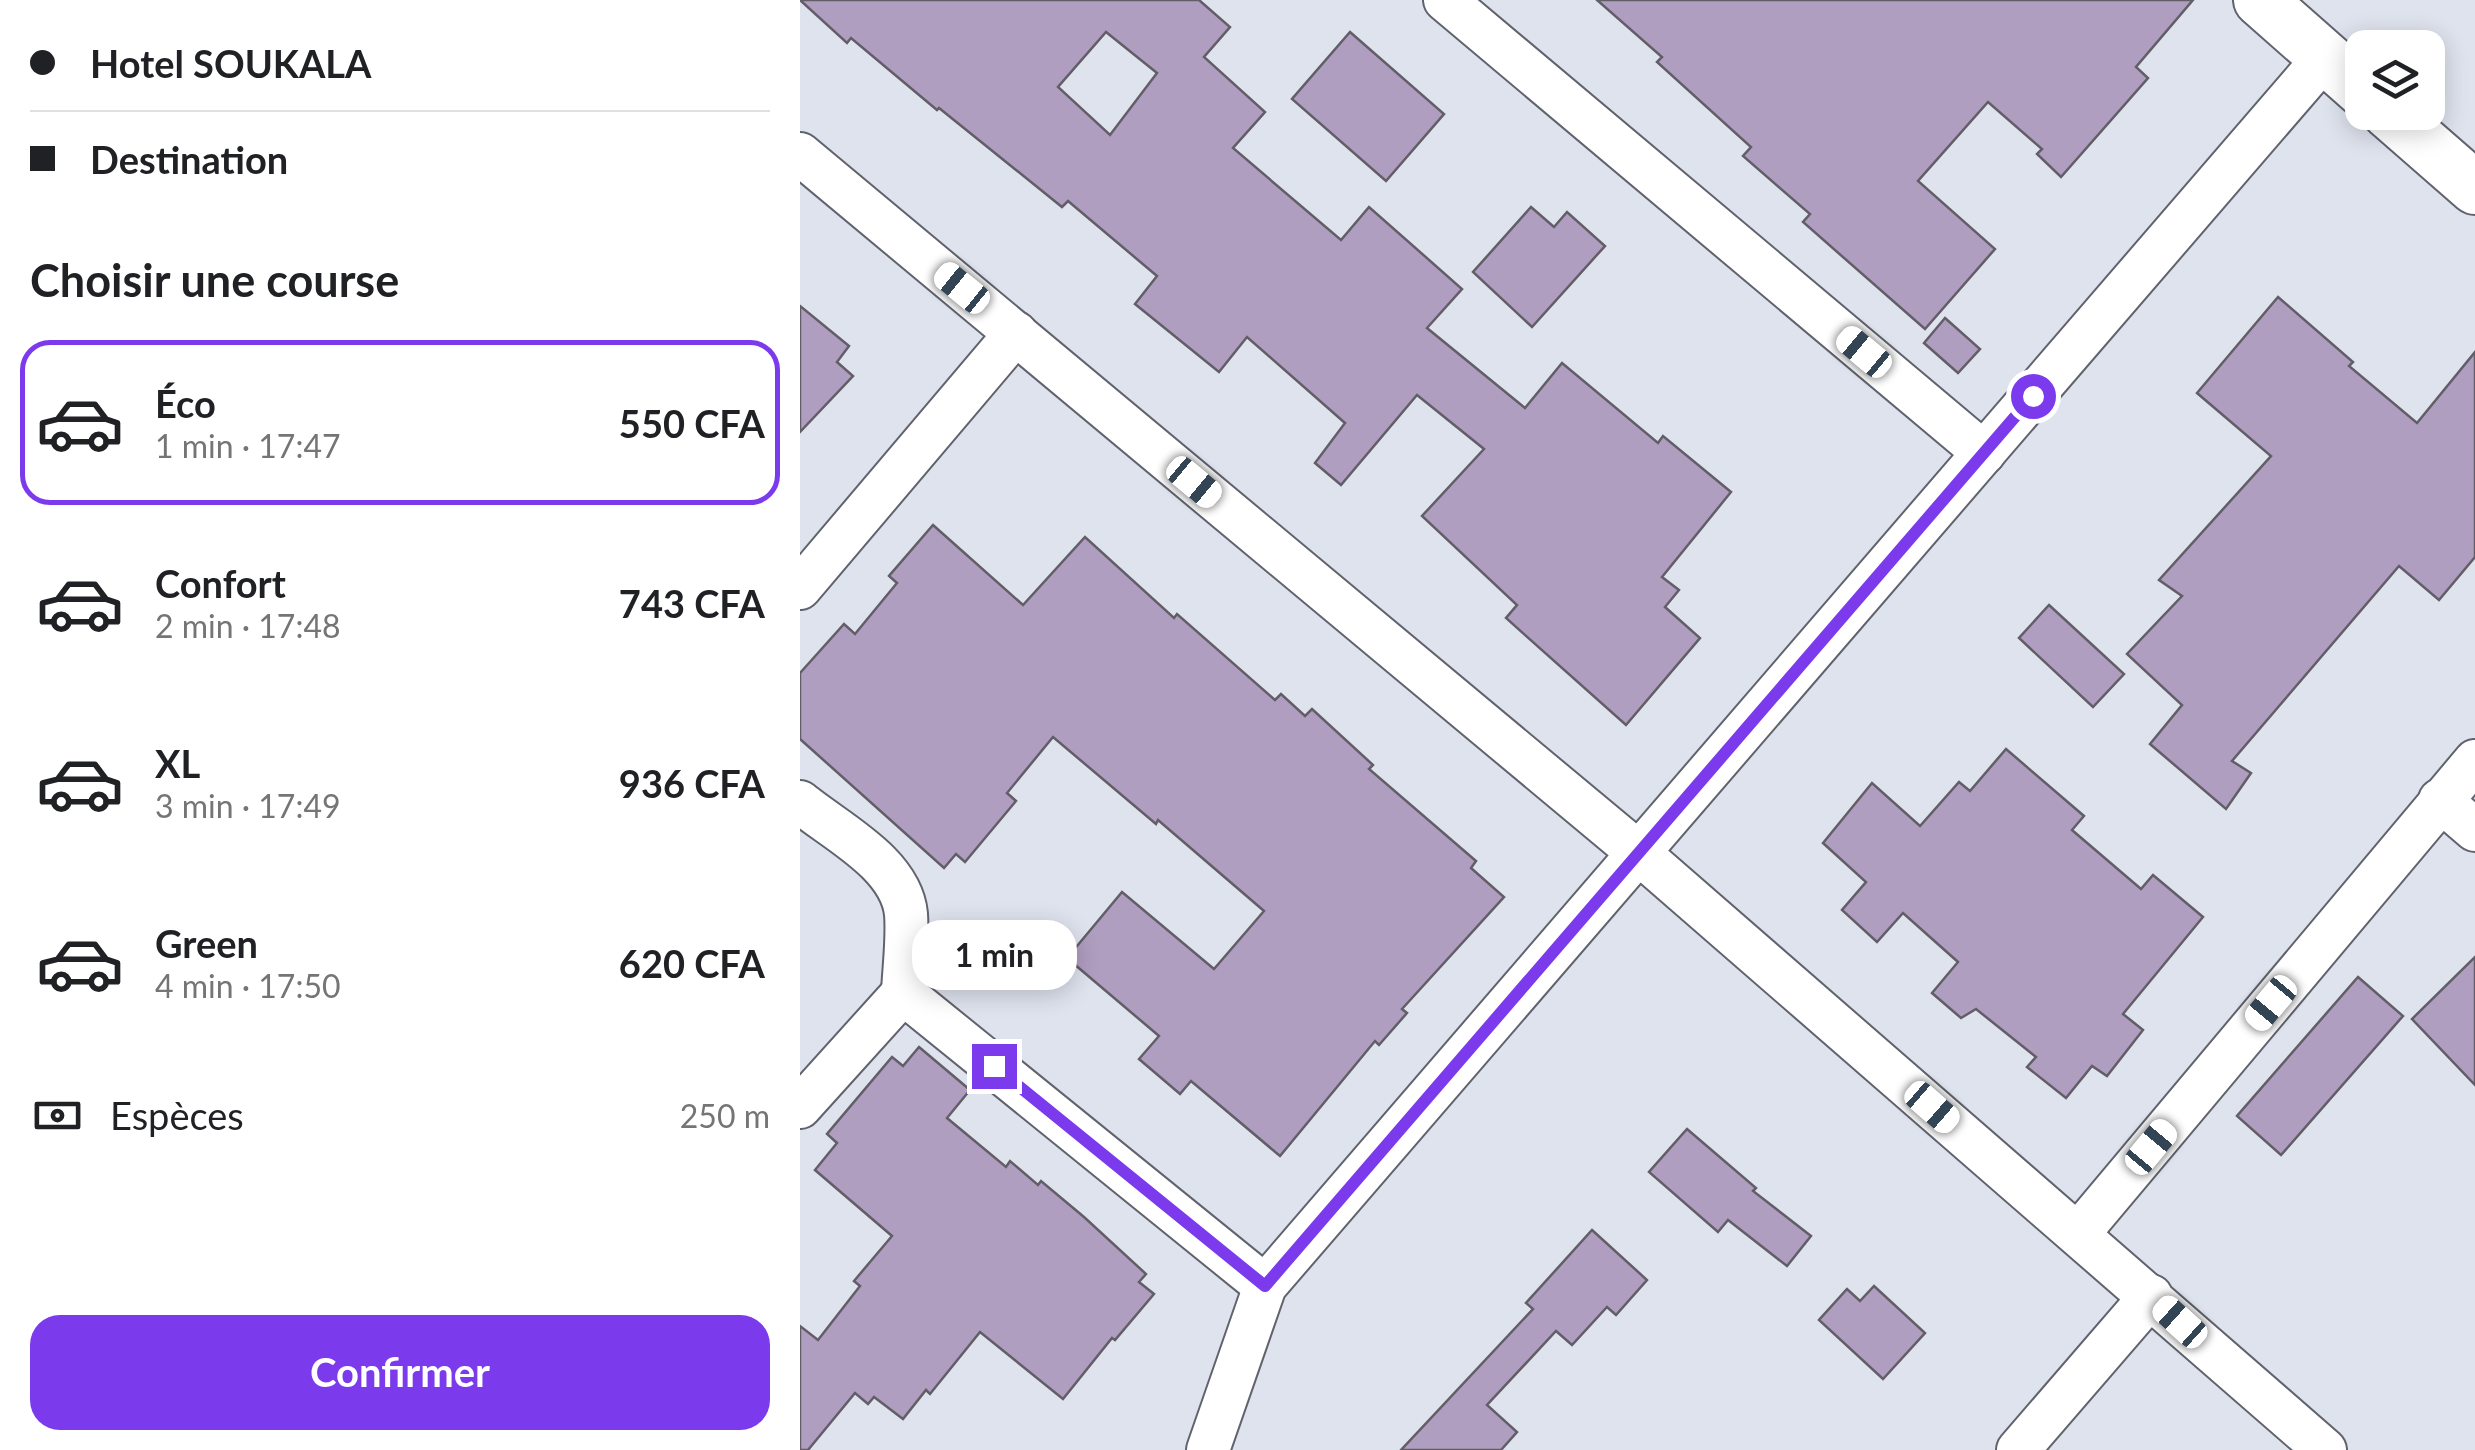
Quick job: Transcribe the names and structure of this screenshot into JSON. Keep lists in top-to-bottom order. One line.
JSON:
{"page":{"banner":["Hotel SOUKALA","Destination"],"heading":"Choisir une course","list":[{"name":"Éco","note":"1 min · 17:47","value":"550 CFA"},{"name":"Confort","note":"2 min · 17:48","value":"743 CFA"},{"name":"XL","note":"3 min · 17:49","value":"936 CFA"},{"name":"Green","note":"4 min · 17:50","value":"620 CFA"}],"bubble":"1 min","pay":["Espèces","250 m"],"buttons":"Confirmer"}}
